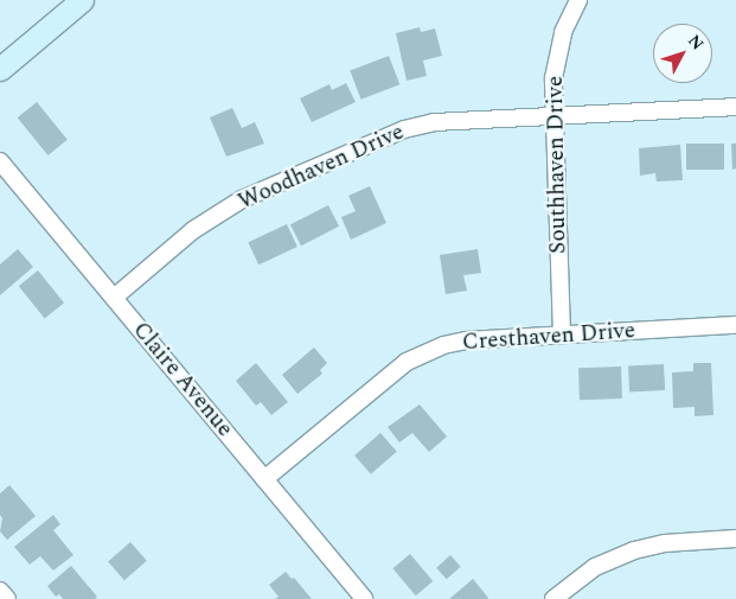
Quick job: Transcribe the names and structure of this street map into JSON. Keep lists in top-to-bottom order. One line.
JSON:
{"streets":{"street":["Southhaven Drive","Woodhaven Drive","Cresthaven Drive","Claire Avenue"]},"crossings":[["Southhaven Drive","Woodhaven Drive"],["Southhaven Drive","Cresthaven Drive"],["Woodhaven Drive","Claire Avenue"],["Cresthaven Drive","Claire Avenue"]],"north":"top right"}
